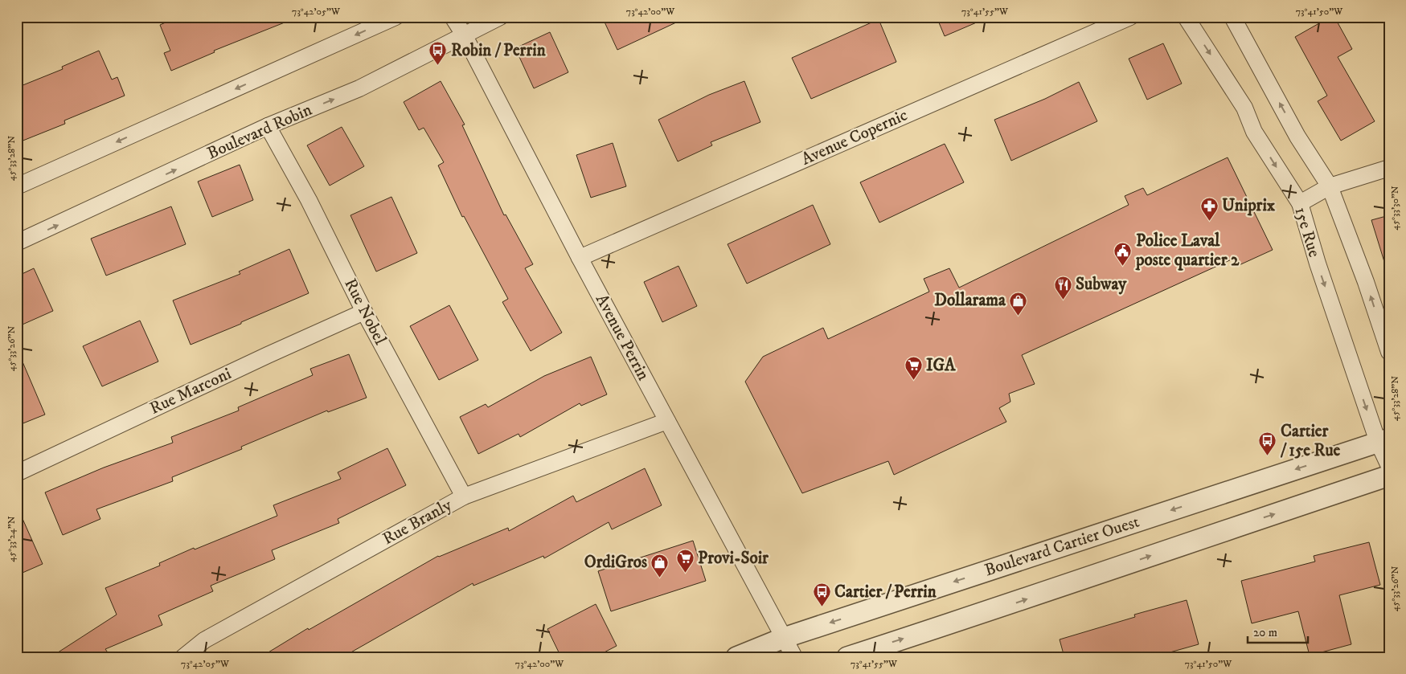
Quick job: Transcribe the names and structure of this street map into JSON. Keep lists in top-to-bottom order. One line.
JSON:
{"streets":{"street":["Boulevard Robin","Avenue Copernic","15e Rue","Rue Nobel","Avenue Perrin","Rue Marconi","Rue Branly","Boulevard Cartier Ouest"]},"crossings":[["Boulevard Robin","Rue Nobel"],["Boulevard Robin","Avenue Perrin"],["Avenue Copernic","Avenue Perrin"],["15e Rue","Boulevard Cartier Ouest"],["Rue Nobel","Rue Marconi"],["Rue Nobel","Rue Branly"],["Avenue Perrin","Rue Branly"],["Avenue Perrin","Boulevard Cartier Ouest"]],"places":{"bus stop":["Robin / Perrin","Cartier / 15e Rue","Cartier / Perrin"],"pharmacy":["Uniprix"],"public building":["Police Laval poste quartier 2"],"restaurant":["Subway"],"shop":["Dollarama","OrdiGros"],"supermarket":["IGA","Provi-Soir"]},"scale_bar":"20 m","coordinates":["73°42'05\"W","73°42'00\"W","73°41'55\"W","73°41'50\"W","45°33'28\"N","45°33'30\"N","45°33'26\"N","45°33'24\"N"]}
